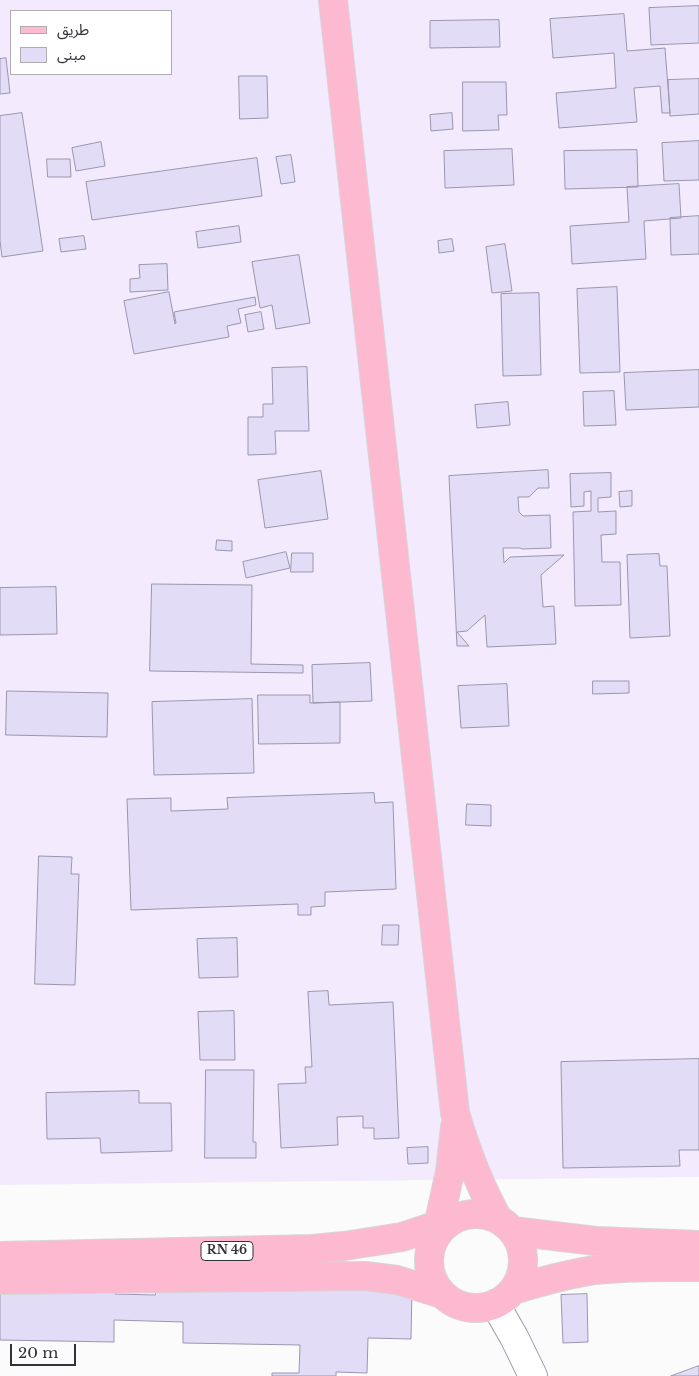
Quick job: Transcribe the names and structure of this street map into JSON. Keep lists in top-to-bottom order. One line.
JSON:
{"streets":{"main road":["RN 46"]},"legend":["طريق","مبنى"],"scale_bar":"20 m"}
